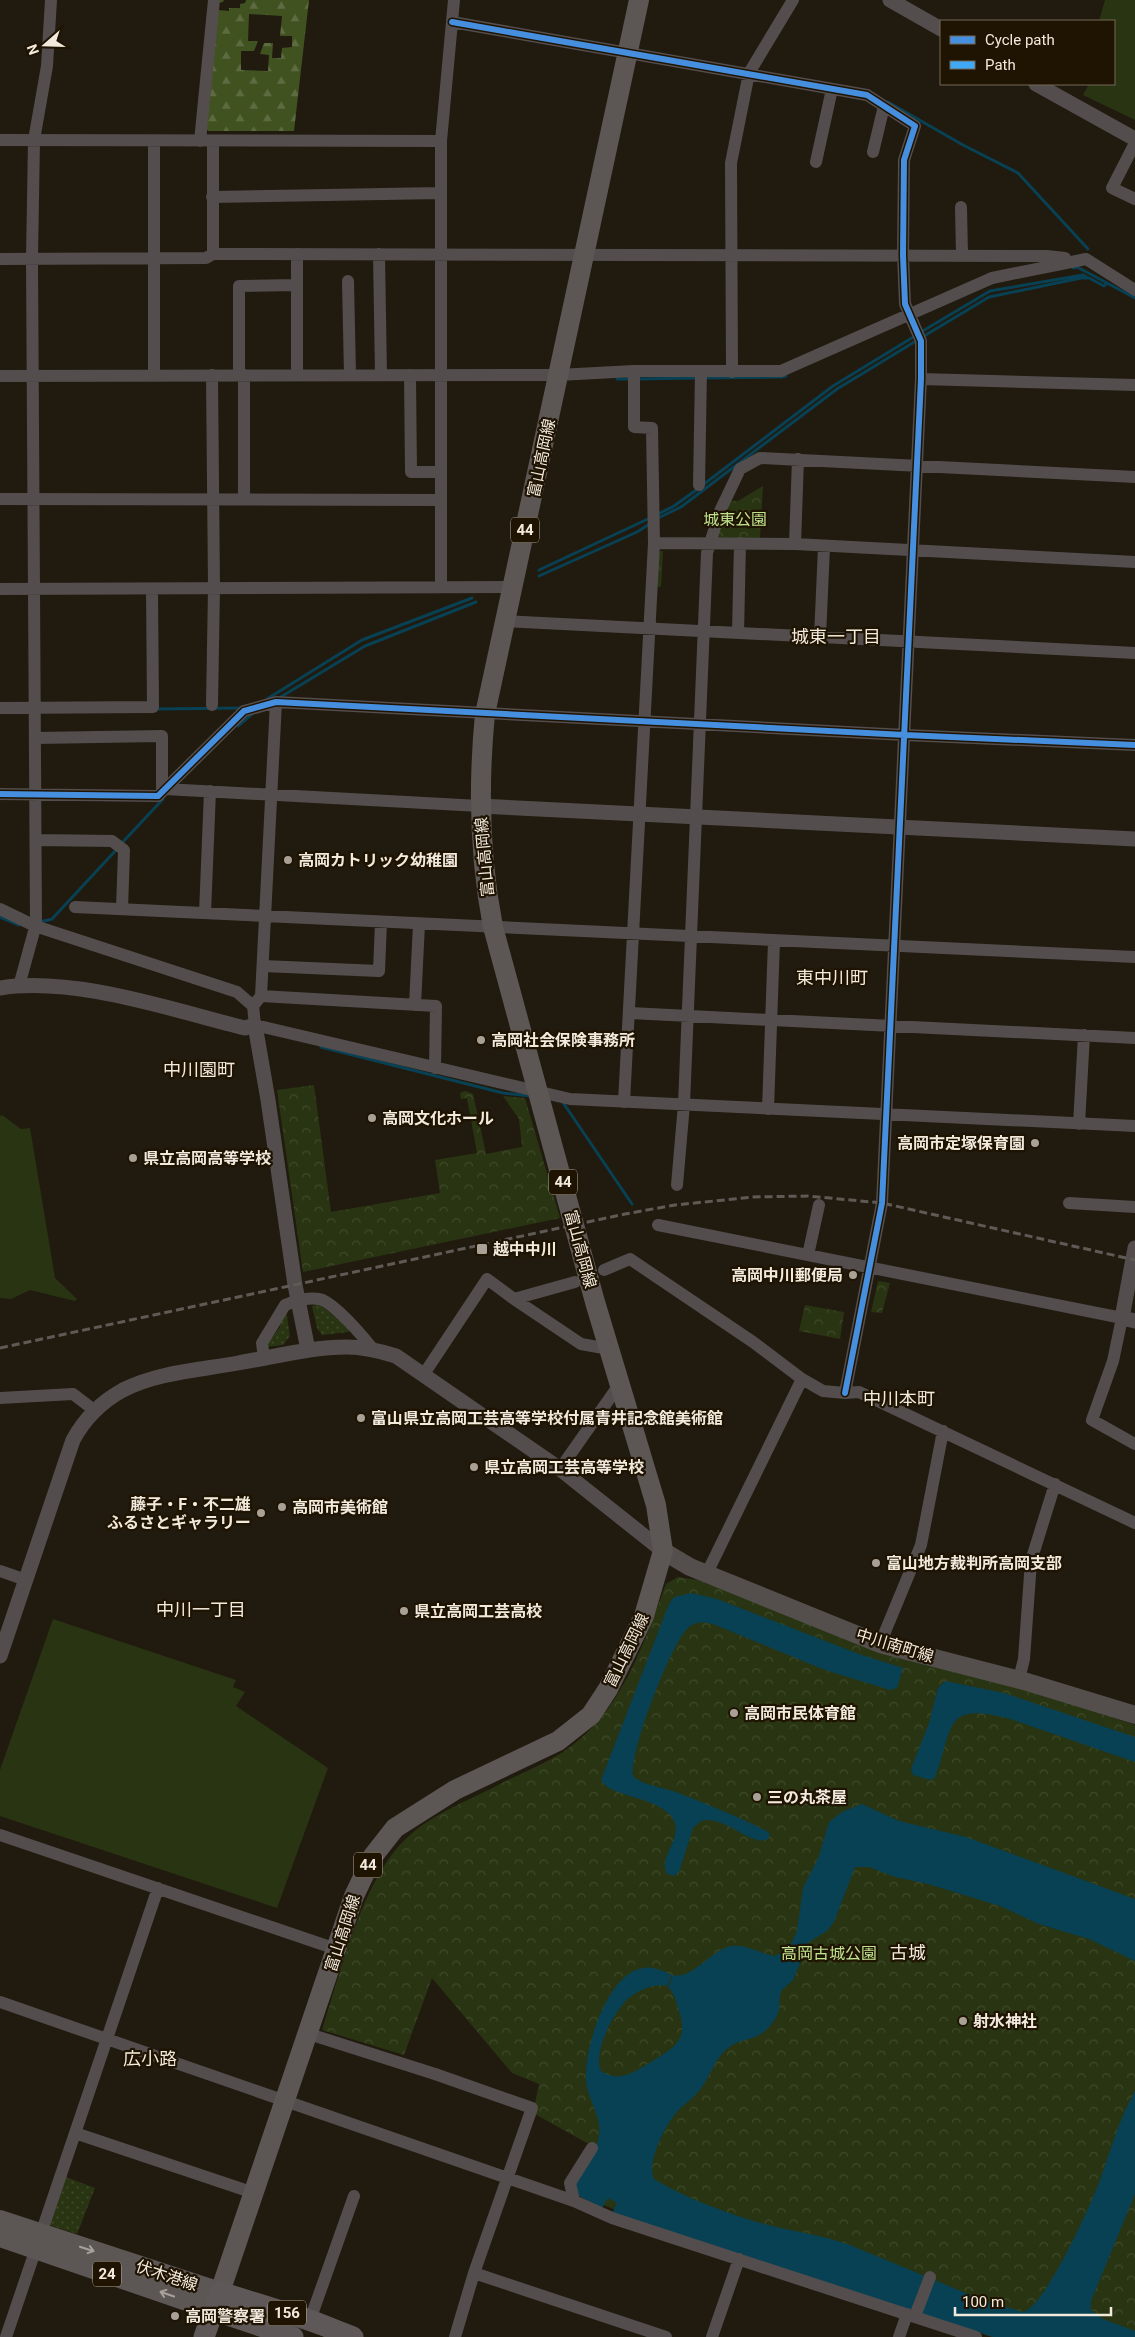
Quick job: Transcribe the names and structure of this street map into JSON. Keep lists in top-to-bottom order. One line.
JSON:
{"streets":{"highway":["156"],"main road":["富山高岡線","44","中川南町線","24","伏木港線"]},"crossings":[["富山高岡線","中川南町線"],["富山高岡線","伏木港線"],["富山高岡線","156"],["伏木港線","156"]],"districts":["城東一丁目","東中川町","中川園町","中川本町","中川一丁目","古城","広小路"],"parks":["城東公園","高岡古城公園"],"places":{"other":["高岡カトリック幼稚園","高岡社会保険事務所","高岡文化ホール","高岡市定塚保育園","県立高岡高等学校","高岡中川郵便局","富山県立高岡工芸高等学校付属青井記念館美術館","県立高岡工芸高等学校","高岡市美術館","藤子・F・不二雄 ふるさとギャラリー","富山地方裁判所高岡支部","県立高岡工芸高校","高岡市民体育館","三の丸茶屋","射水神社","高岡警察署"],"transit":["越中中川"]},"legend":["Cycle path","Path"],"scale_bar":"100 m","north":"left"}
